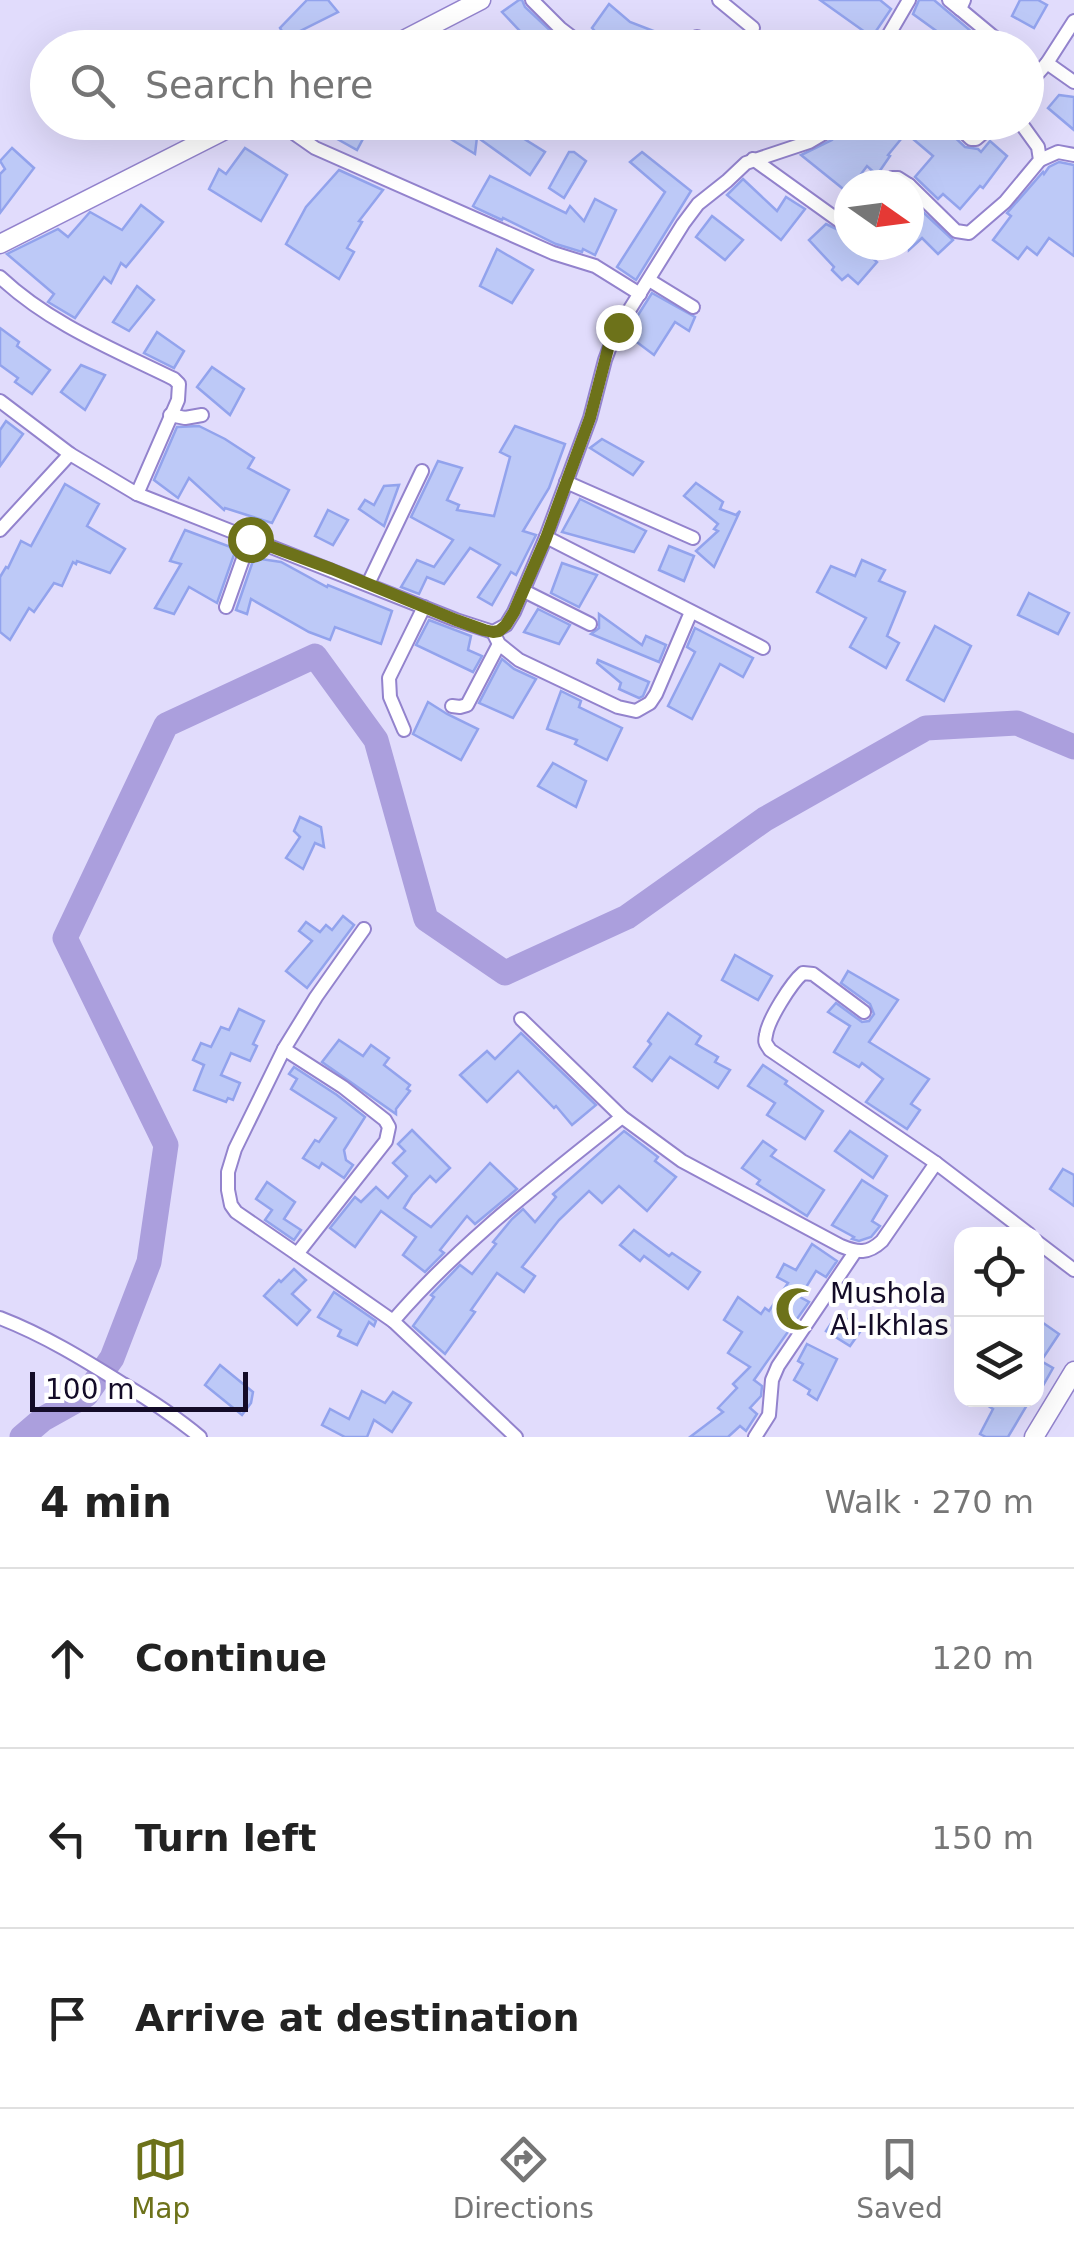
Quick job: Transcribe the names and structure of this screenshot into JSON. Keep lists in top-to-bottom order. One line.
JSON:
{"places":{"mosque":["Mushola Al-Ikhlas"]},"scale_bar":"100 m","north":"right","page":{"search":"Search here","scale":"100 m","heading":["4 min","Walk · 270 m"],"list":[["Continue","120 m"],["Turn left","150 m"],"Arrive at destination"],"nav":["Map","Directions","Saved"]}}
